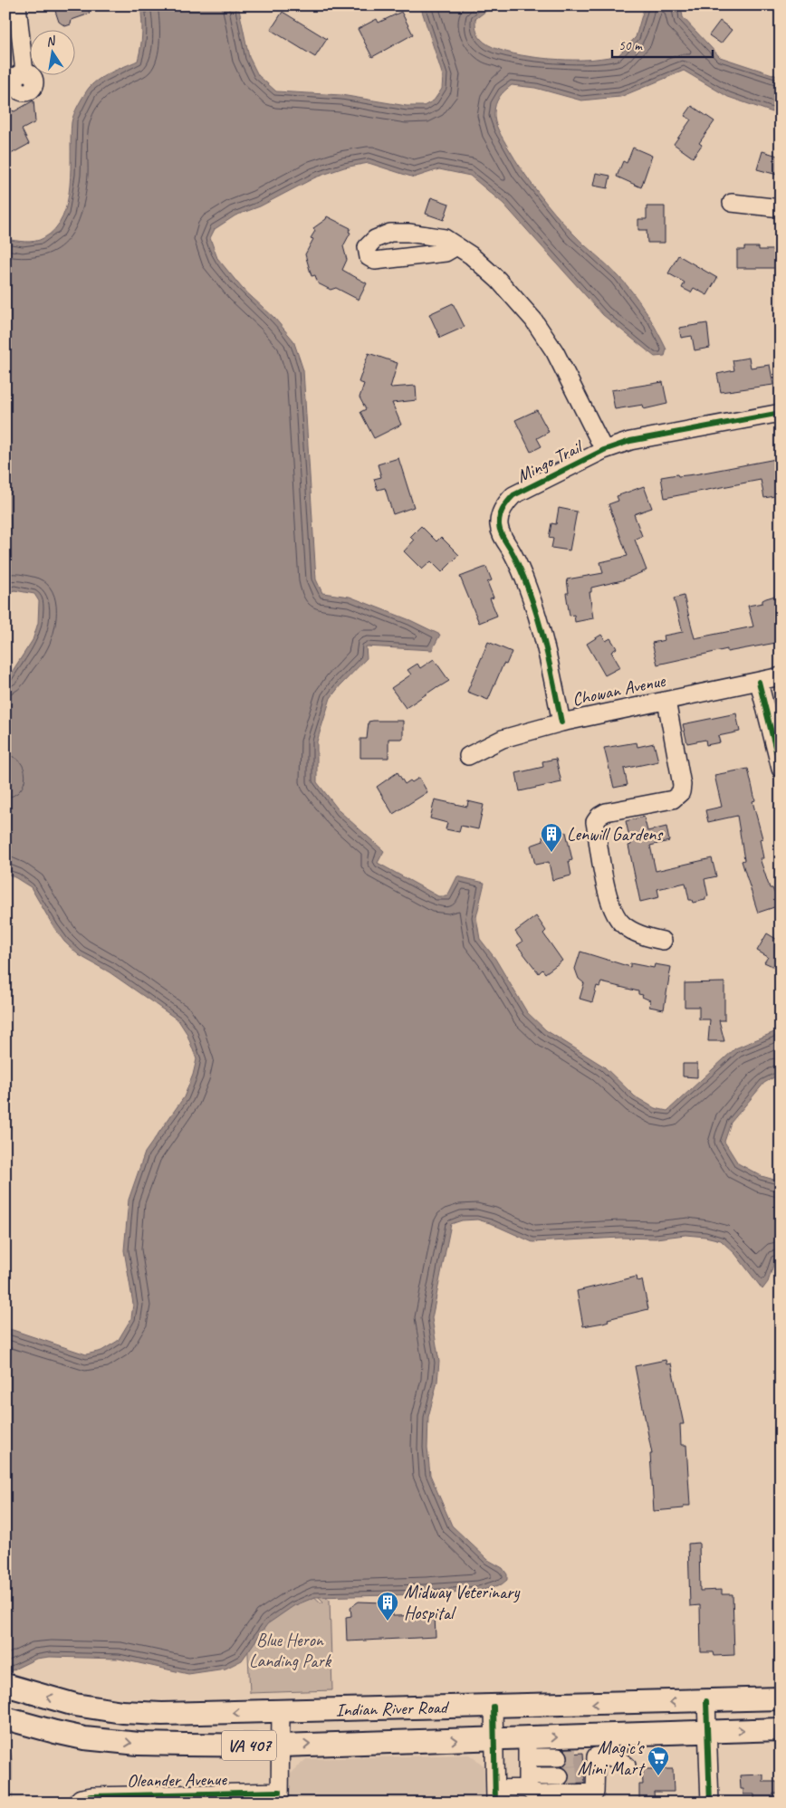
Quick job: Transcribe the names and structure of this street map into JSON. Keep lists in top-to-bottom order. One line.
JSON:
{"streets":{"main road":["Indian River Road","VA 407"],"street":["Mingo Trail","Chowan Avenue","Oleander Avenue"]},"crossings":[["Mingo Trail","Chowan Avenue"]],"parks":["Blue Heron Landing Park"],"places":{"building":["Lenwill Gardens","Midway Veterinary Hospital"],"supermarket":["Magic's Mini Mart"]},"scale_bar":"50 m","north":"top"}
